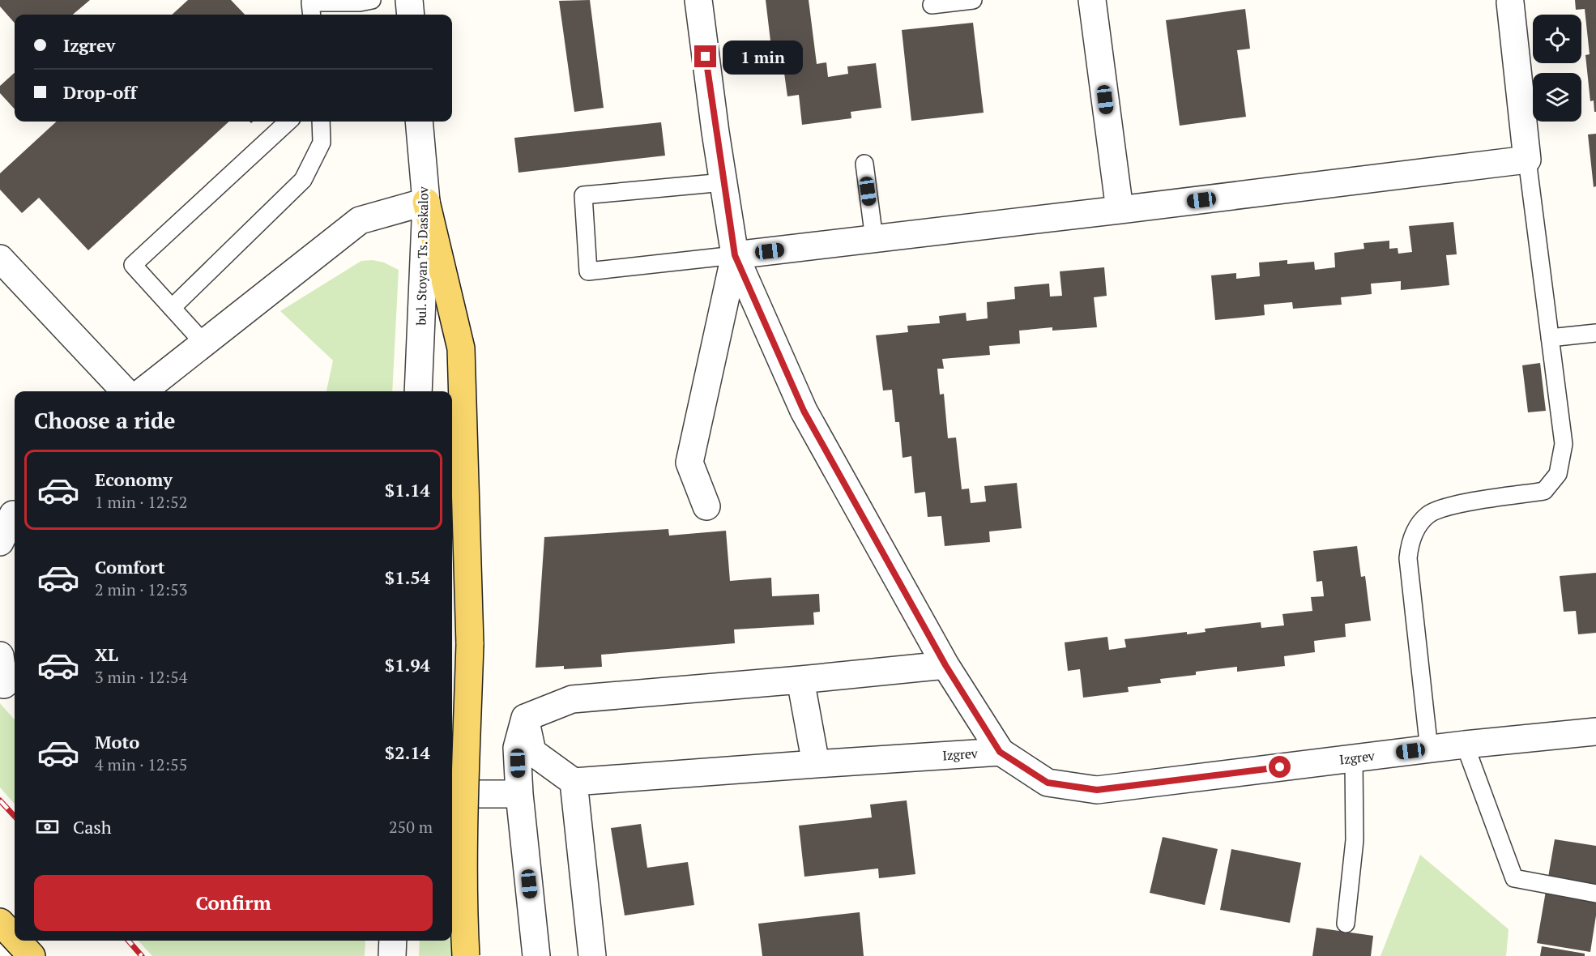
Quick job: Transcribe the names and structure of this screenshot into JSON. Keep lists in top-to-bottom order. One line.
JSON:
{"streets":{"street":["bul. Stoyan Ts. Daskalov","Izgrev"]},"page":{"banner":["Izgrev","Drop-off"],"bubble":"1 min","heading":"Choose a ride","list":[{"name":"Economy","note":"1 min · 12:52","value":"$1.14"},{"name":"Comfort","note":"2 min · 12:53","value":"$1.54"},{"name":"XL","note":"3 min · 12:54","value":"$1.94"},{"name":"Moto","note":"4 min · 12:55","value":"$2.14"}],"pay":["Cash","250 m"],"buttons":"Confirm"}}
